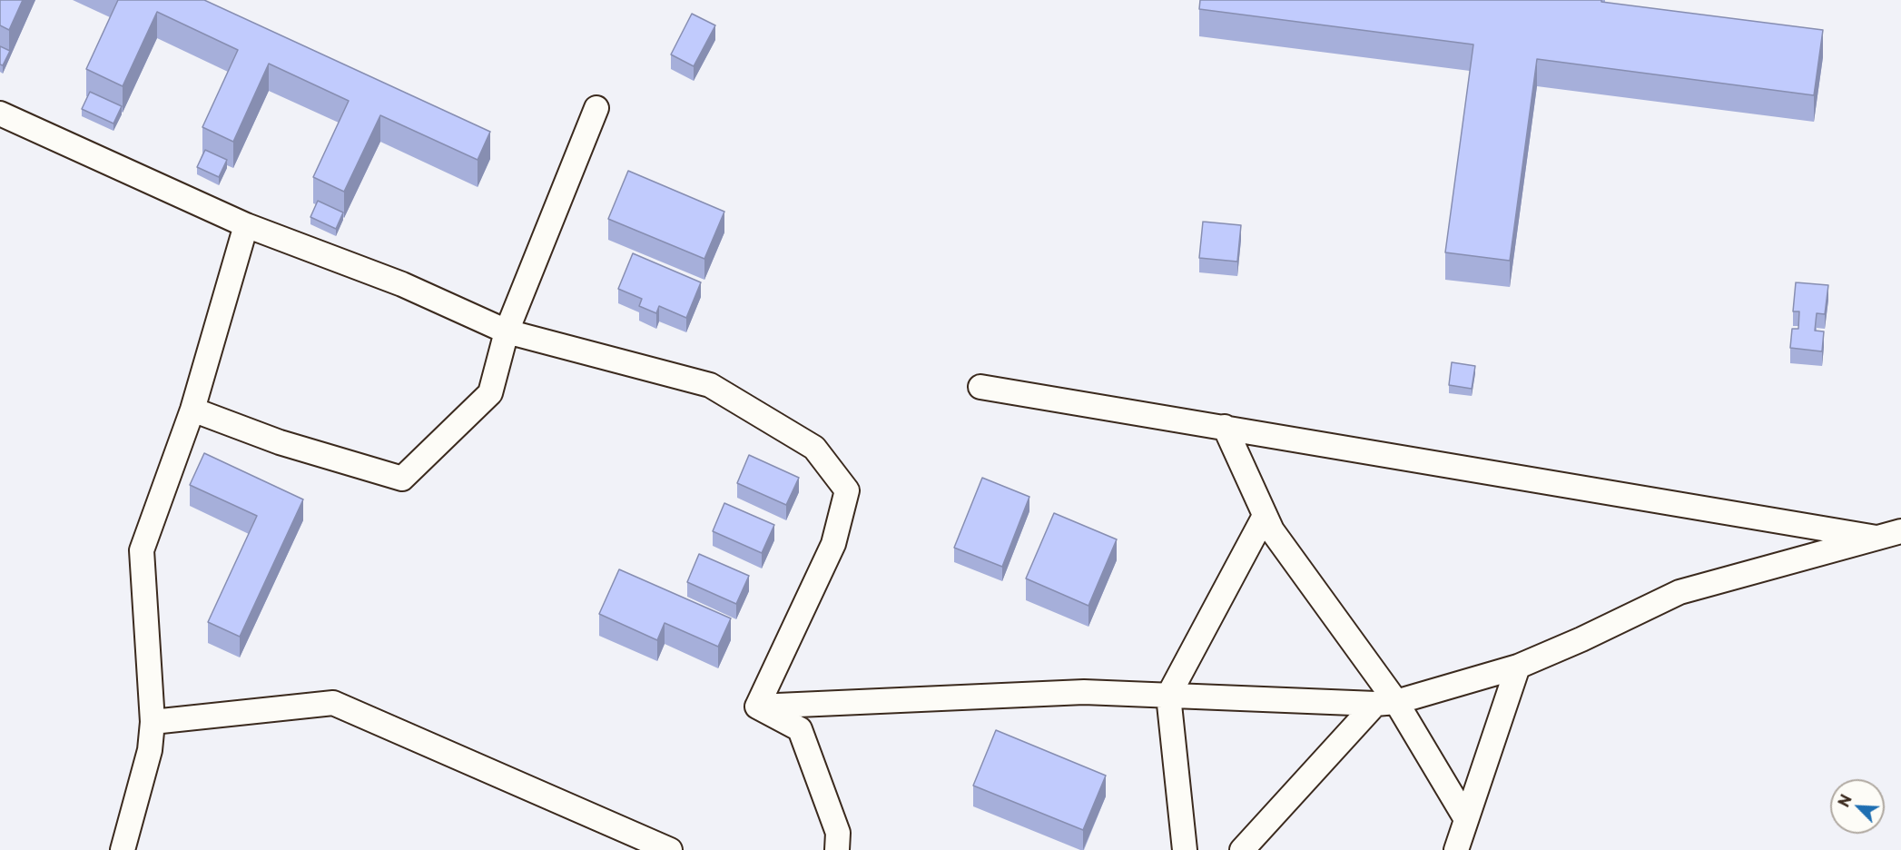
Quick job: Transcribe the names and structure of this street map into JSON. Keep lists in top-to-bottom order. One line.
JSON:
{"north":"top left"}
